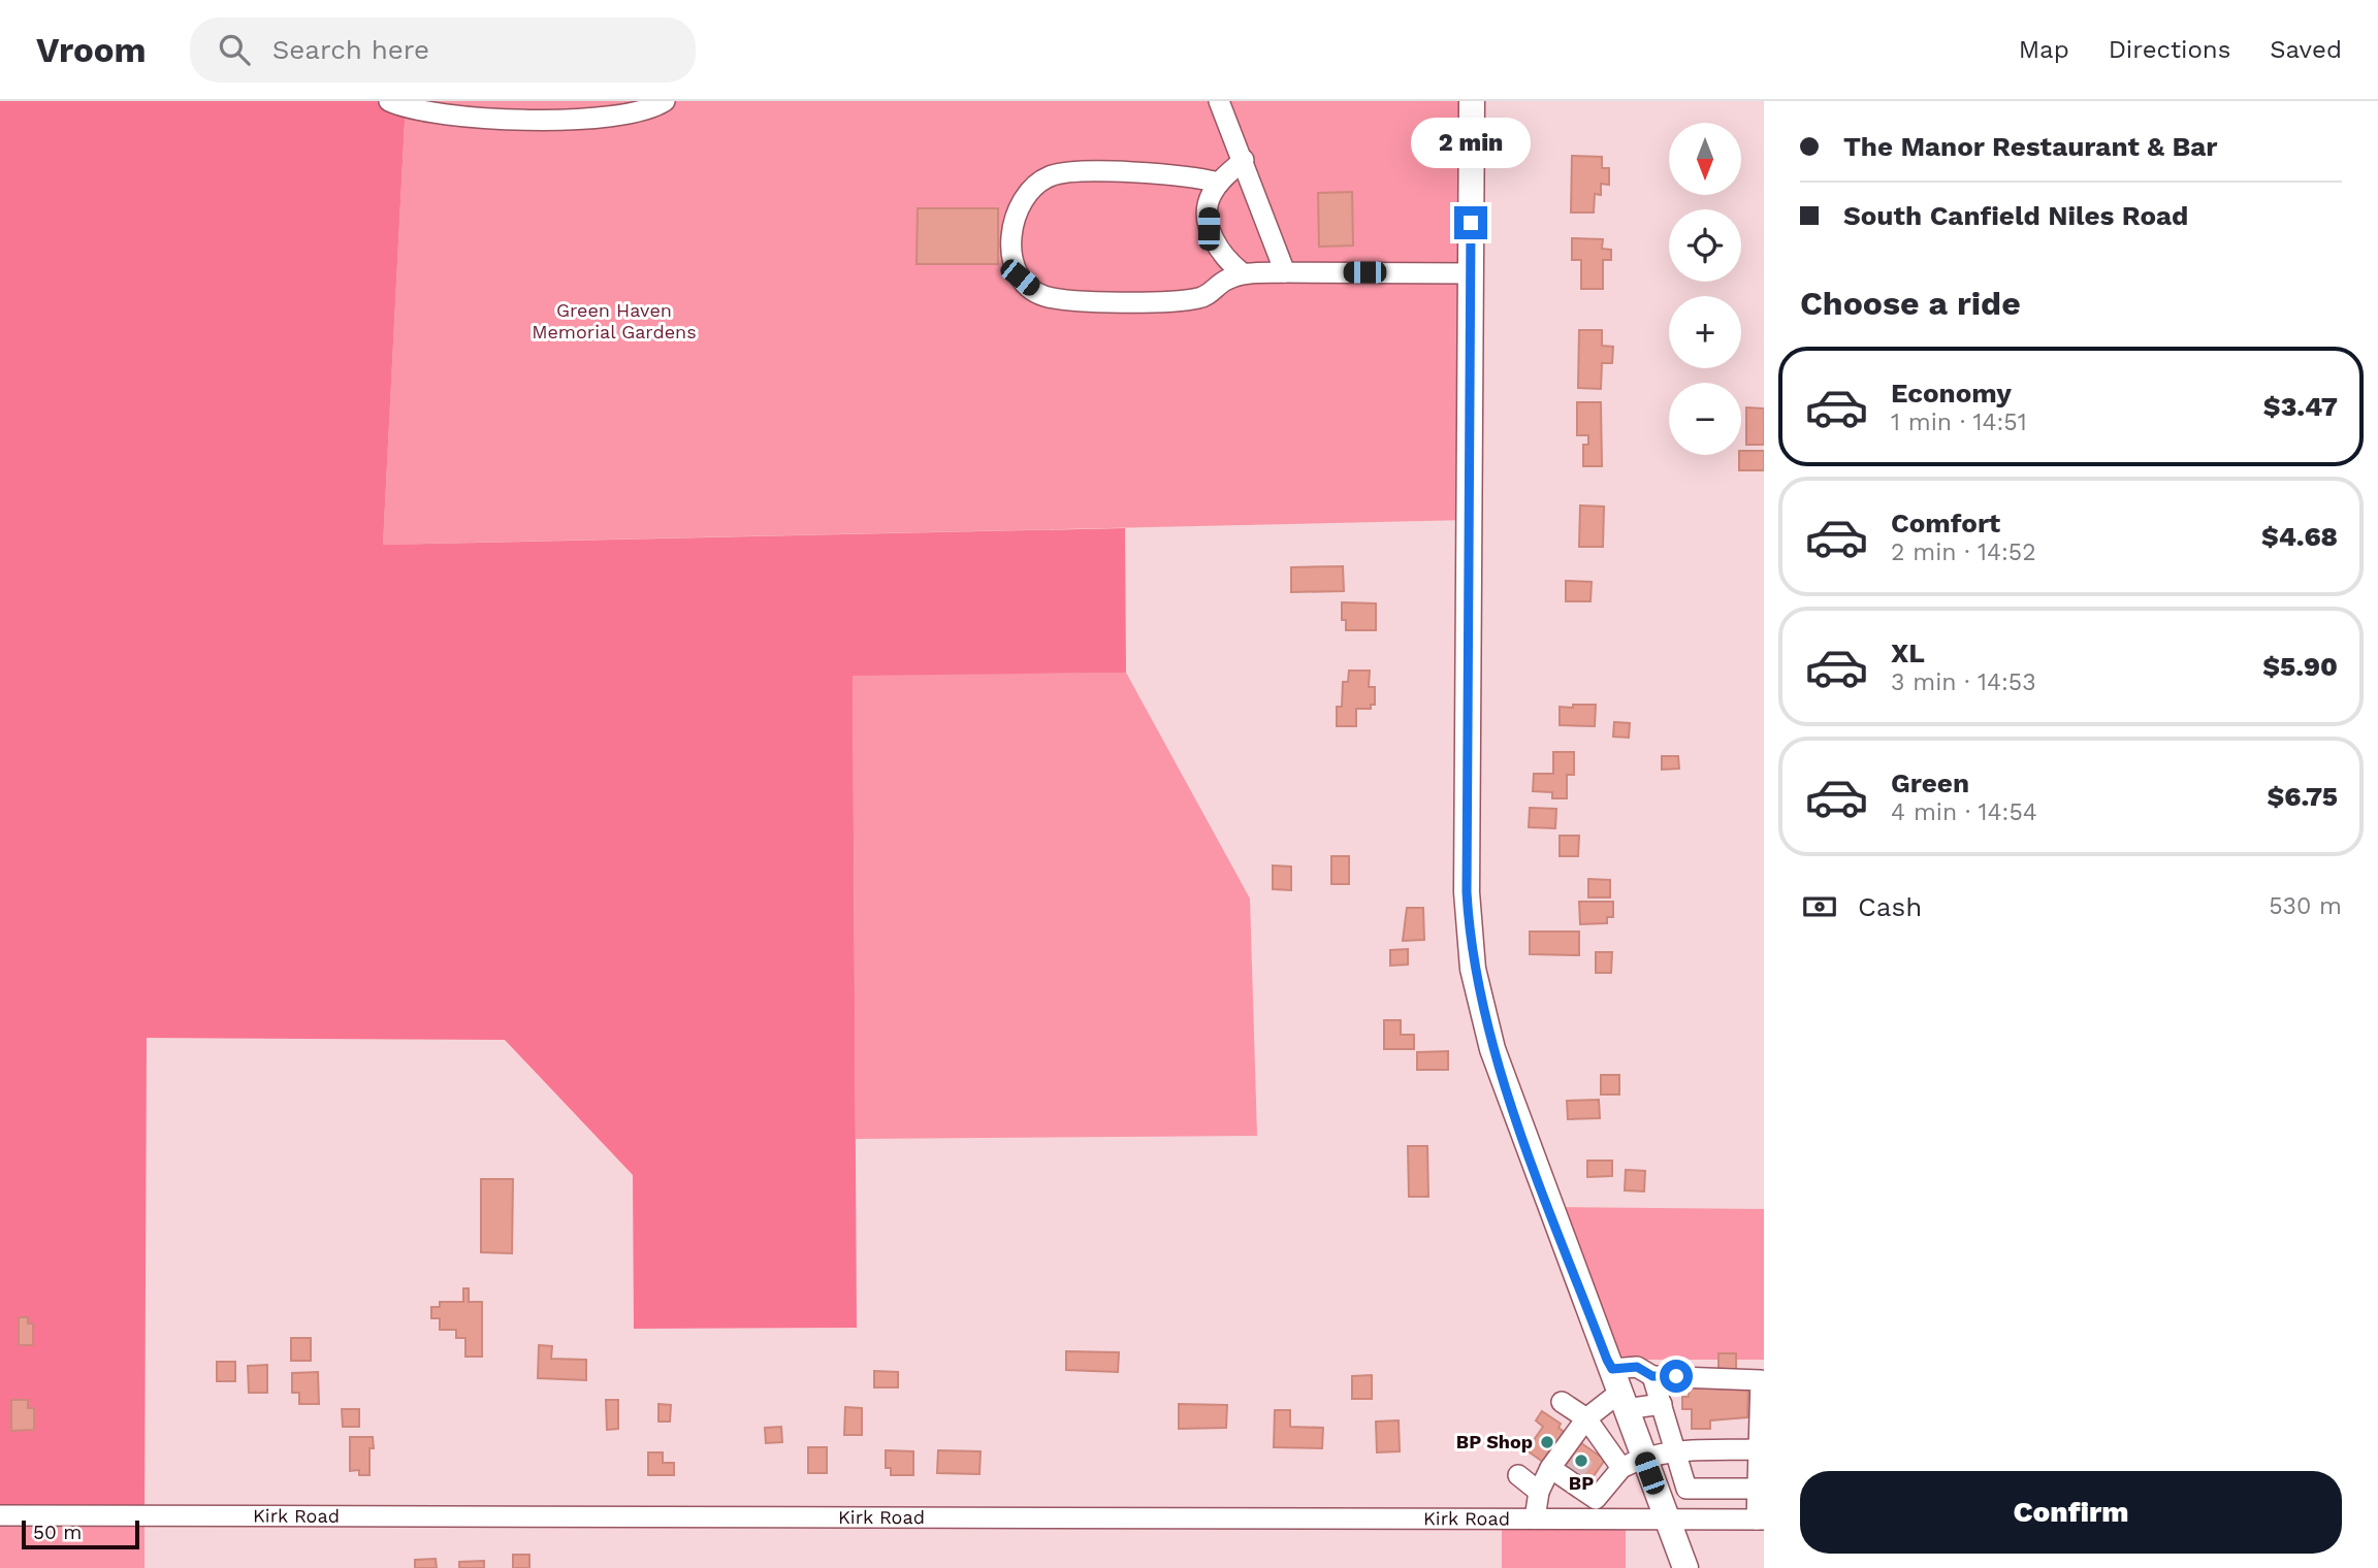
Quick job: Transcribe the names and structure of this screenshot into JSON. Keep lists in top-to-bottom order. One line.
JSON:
{"streets":{"street":["Kirk Road"]},"parks":["Green Haven Memorial Gardens"],"places":["BP Shop","BP"],"scale_bar":"50 m","north":"bottom","page":{"header":"Vroom","search":"Search here","nav":["Map","Directions","Saved"],"banner":["The Manor Restaurant & Bar","South Canfield Niles Road"],"bubble":"2 min","map_buttons":["+","−"],"heading":"Choose a ride","list":[{"name":"Economy","note":"1 min · 14:51","value":"$3.47"},{"name":"Comfort","note":"2 min · 14:52","value":"$4.68"},{"name":"XL","note":"3 min · 14:53","value":"$5.90"},{"name":"Green","note":"4 min · 14:54","value":"$6.75"}],"pay":["Cash","530 m"],"buttons":"Confirm","scale":"50 m"}}
